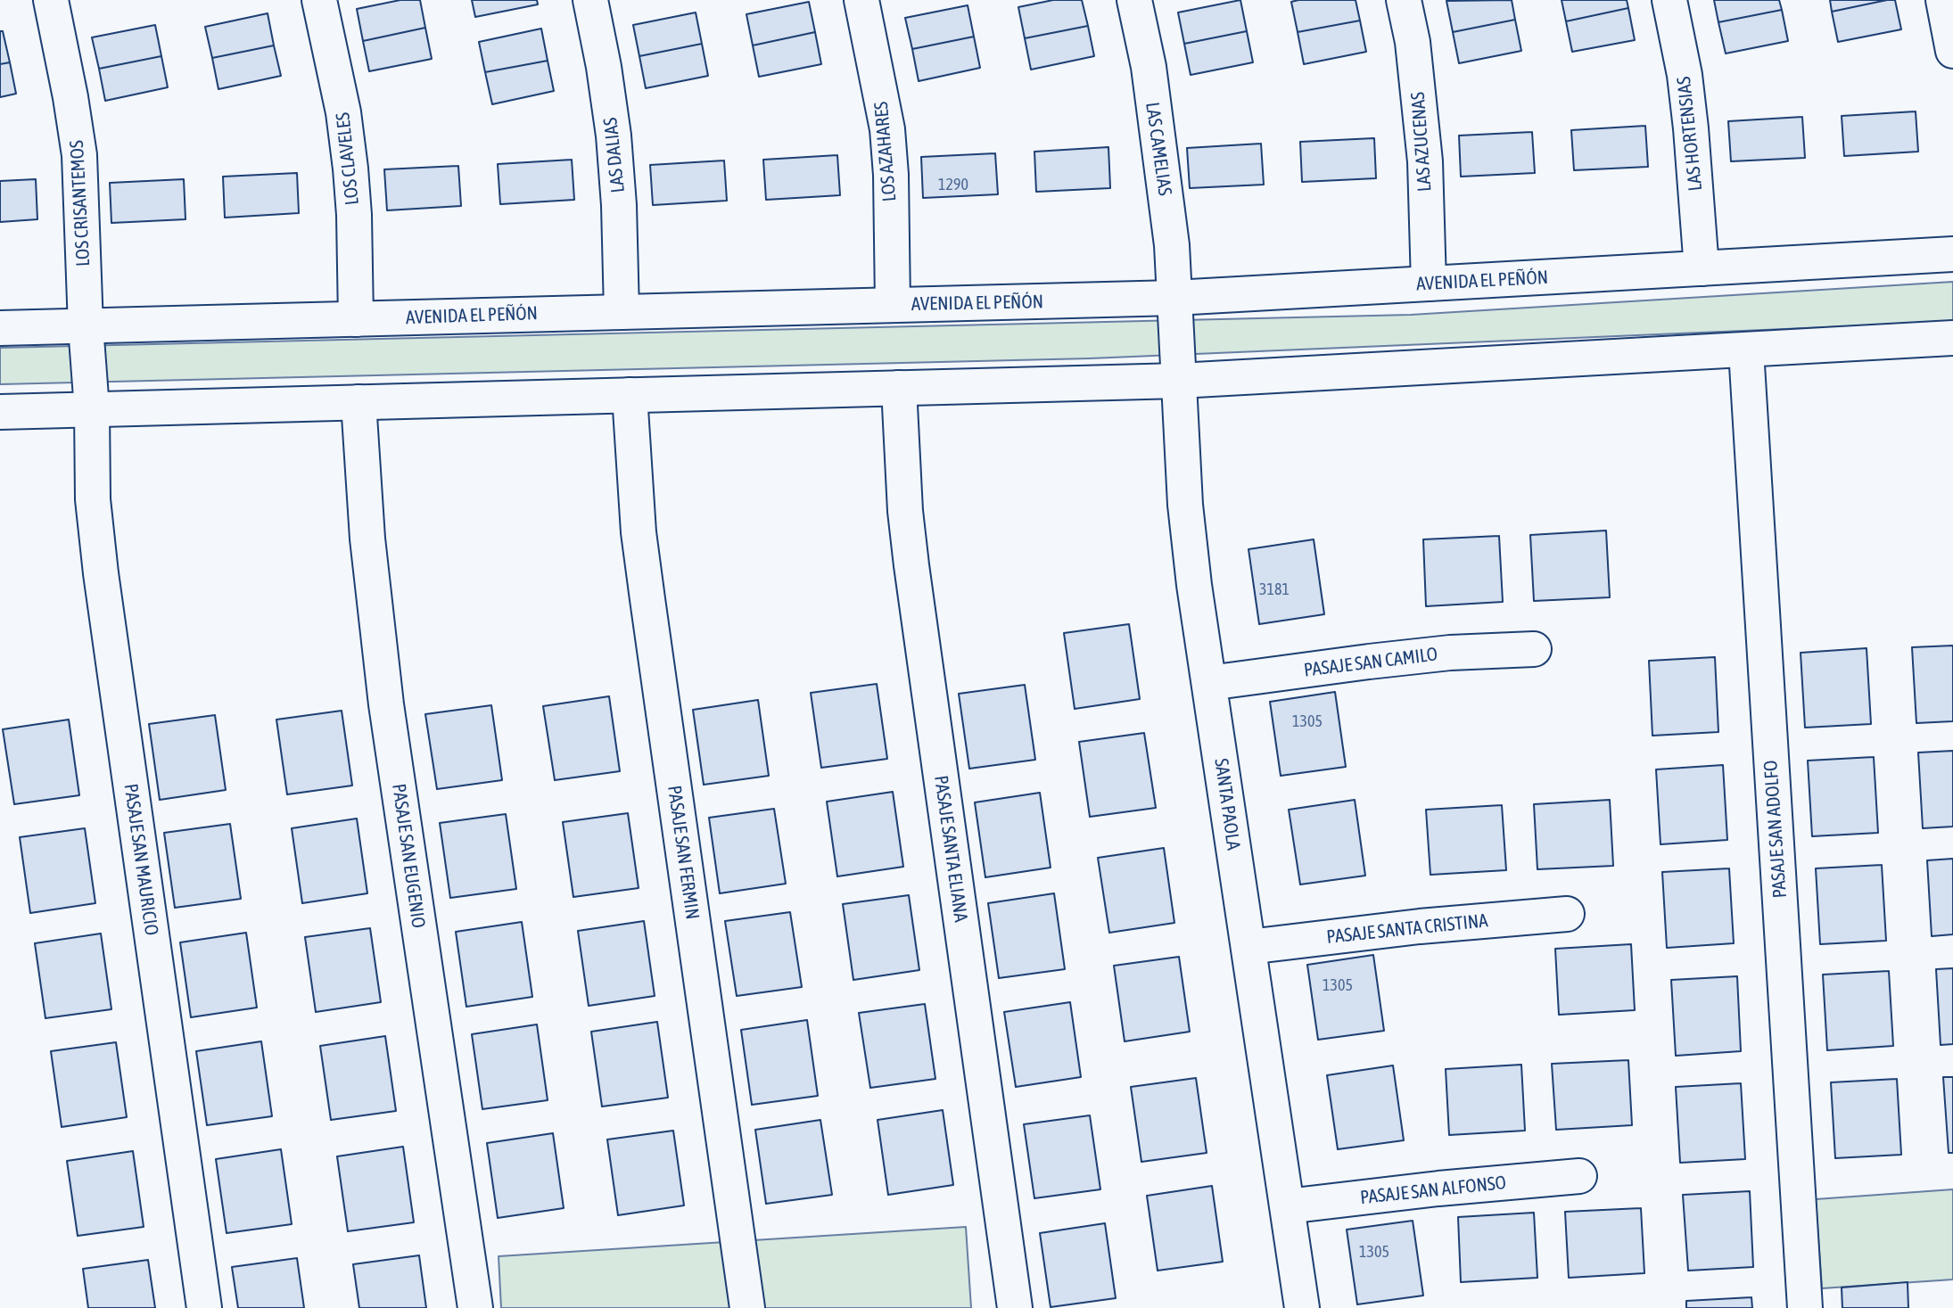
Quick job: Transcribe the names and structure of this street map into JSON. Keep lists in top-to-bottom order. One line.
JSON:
{"streets":{"street":["LAS HORTENSIAS","LAS AZUCENAS","LAS CAMELIAS","LOS AZAHARES","LAS DALIAS","LOS CLAVELES","LOS CRISANTEMOS","AVENIDA EL PEÑÓN","PASAJE SAN CAMILO","SANTA PAOLA","PASAJE SAN ADOLFO","PASAJE SANTA ELIANA","PASAJE SAN FERMIN","PASAJE SAN EUGENIO","PASAJE SAN MAURICIO","PASAJE SANTA CRISTINA","PASAJE SAN ALFONSO"]},"crossings":[["LAS HORTENSIAS","AVENIDA EL PEÑÓN"],["LAS AZUCENAS","AVENIDA EL PEÑÓN"],["LAS CAMELIAS","AVENIDA EL PEÑÓN"],["LAS CAMELIAS","SANTA PAOLA"],["LOS AZAHARES","AVENIDA EL PEÑÓN"],["LAS DALIAS","AVENIDA EL PEÑÓN"],["LOS CLAVELES","AVENIDA EL PEÑÓN"],["LOS CRISANTEMOS","AVENIDA EL PEÑÓN"],["LOS CRISANTEMOS","PASAJE SAN MAURICIO"],["AVENIDA EL PEÑÓN","SANTA PAOLA"],["PASAJE SAN CAMILO","SANTA PAOLA"],["SANTA PAOLA","PASAJE SANTA CRISTINA"],["SANTA PAOLA","PASAJE SAN ALFONSO"]],"house_numbers":["1290","3181","1305","1305","1305"]}
